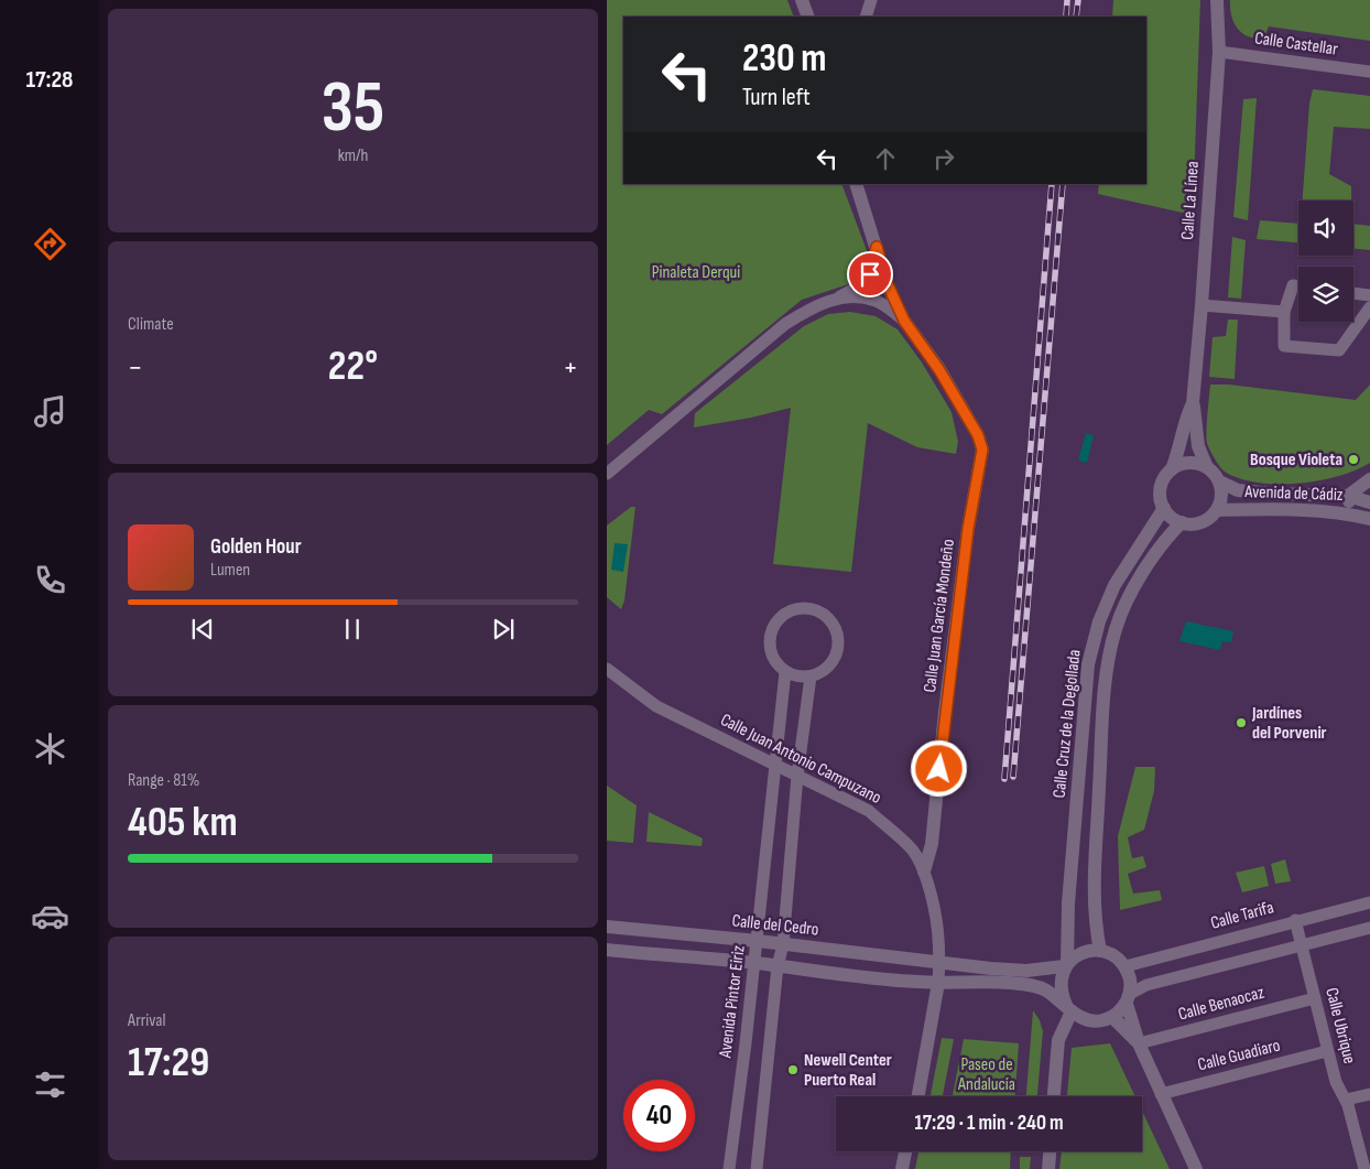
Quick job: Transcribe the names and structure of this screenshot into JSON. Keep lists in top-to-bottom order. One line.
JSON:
{"streets":{"street":["Calle Castellar","Calle La Línea","Avenida de Cádiz","Calle Juan García Mondeño","Calle Cruz de la Degollada","Calle Juan Antonio Campuzano","Calle Tarifa","Calle del Cedro","Avenida Pintor Eiriz","Calle Benaocaz","Calle Ubrique","Calle Guadiaro"]},"crossings":[["Calle Castellar","Calle La Línea"],["Calle La Línea","Avenida de Cádiz"],["Calle La Línea","Calle Cruz de la Degollada"],["Avenida de Cádiz","Calle Cruz de la Degollada"],["Calle Juan García Mondeño","Calle Juan Antonio Campuzano"],["Calle Cruz de la Degollada","Calle Tarifa"],["Calle Cruz de la Degollada","Calle del Cedro"],["Calle Juan Antonio Campuzano","Calle del Cedro"],["Calle Juan Antonio Campuzano","Avenida Pintor Eiriz"],["Calle Tarifa","Calle del Cedro"],["Calle Tarifa","Calle Ubrique"],["Calle del Cedro","Avenida Pintor Eiriz"],["Calle Benaocaz","Calle Ubrique"],["Calle Ubrique","Calle Guadiaro"]],"parks":["Pinaleta Derqui","Paseo de Andalucía"],"places":["Bosque Violeta","Jardínes del Porvenir","Newell Center Puerto Real"],"page":{"tabs":"17:28","tile":[["35","km/h"],"Climate",["Range · 81%","405 km"],["Arrival","17:29"]],"turn":["230 m","Turn left"],"heat":["−","22°","+"],"song":["Golden Hour","Lumen"],"limit":"40","trip":"17:29 · 1 min · 240 m"}}
